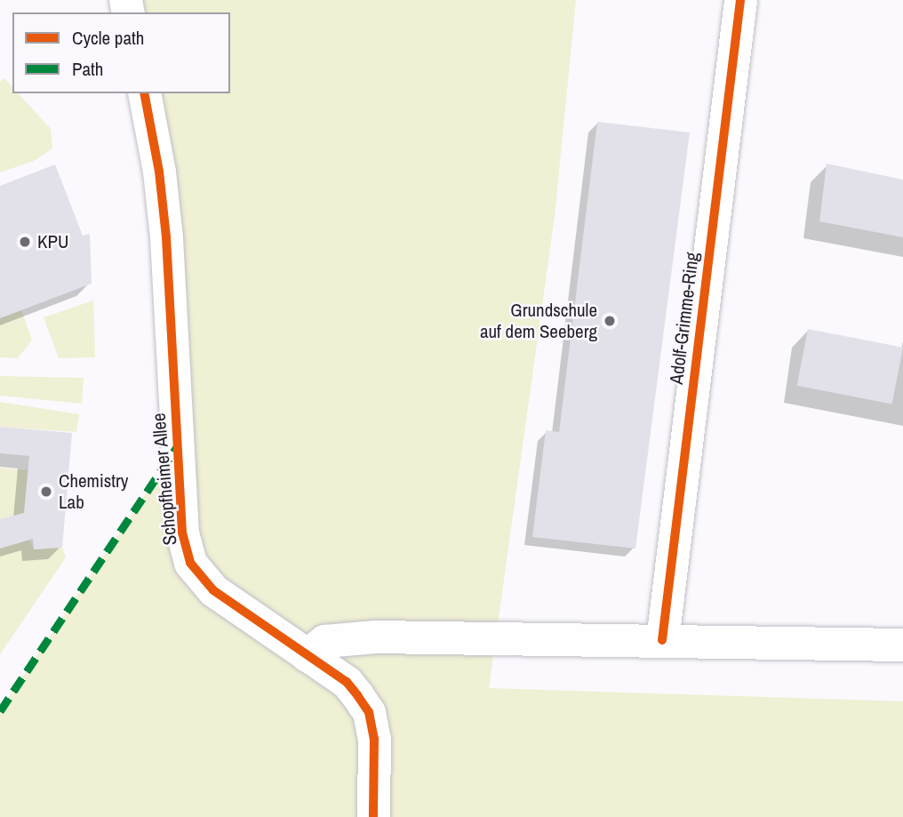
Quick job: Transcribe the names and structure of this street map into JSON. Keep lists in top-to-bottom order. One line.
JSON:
{"streets":{"street":["Adolf-Grimme-Ring","Schopfheimer Allee"]},"places":["KPU","Grundschule auf dem Seeberg","Chemistry Lab"],"legend":["Cycle path","Path"]}
